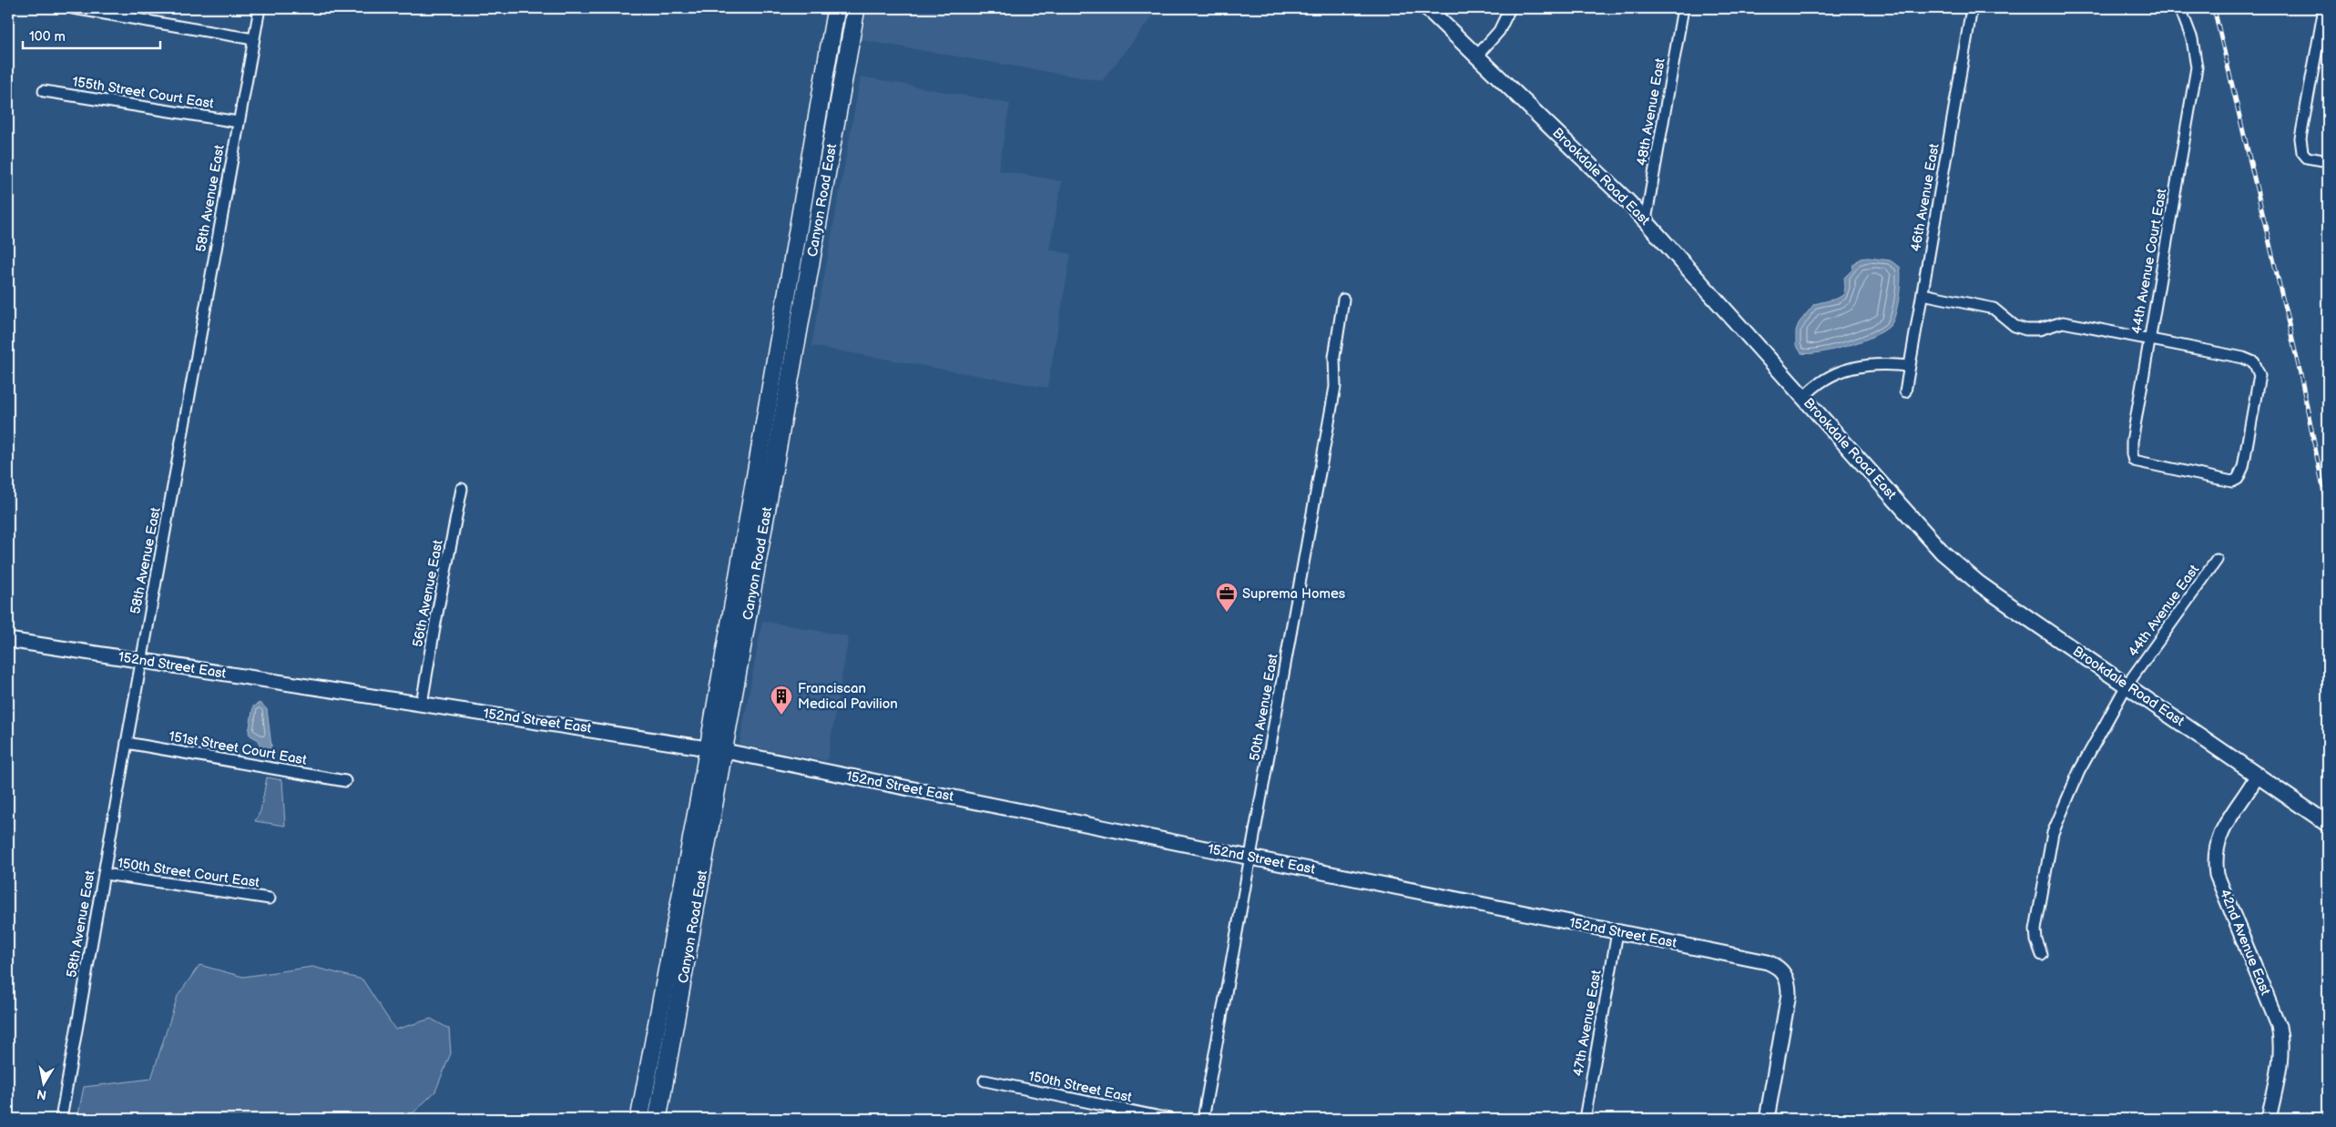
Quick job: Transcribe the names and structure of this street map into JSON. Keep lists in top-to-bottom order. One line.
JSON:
{"streets":{"main road":["Brookdale Road East","Canyon Road East"],"street":["155th Street Court East","48th Avenue East","46th Avenue East","58th Avenue East","44th Avenue Court East","56th Avenue East","44th Avenue East","152nd Street East","50th Avenue East","151st Street Court East","150th Street Court East","42nd Avenue East","47th Avenue East","150th Street East"]},"crossings":[["155th Street Court East","58th Avenue East"],["48th Avenue East","Brookdale Road East"],["Brookdale Road East","44th Avenue East"],["Brookdale Road East","42nd Avenue East"],["58th Avenue East","152nd Street East"],["58th Avenue East","151st Street Court East"],["58th Avenue East","150th Street Court East"],["Canyon Road East","152nd Street East"],["56th Avenue East","152nd Street East"],["152nd Street East","50th Avenue East"],["152nd Street East","47th Avenue East"]],"places":{"office":["Suprema Homes"],"building":["Franciscan Medical Pavilion"]},"scale_bar":"100 m","north":"bottom"}
